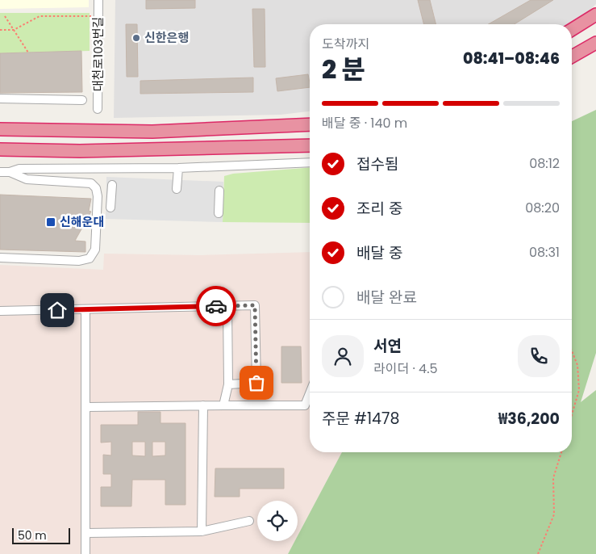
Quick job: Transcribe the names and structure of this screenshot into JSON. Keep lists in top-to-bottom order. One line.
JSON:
{"streets":{"street":["대천로103번길"]},"places":{"other":["신한은행"],"transit":["신해운대"]},"scale_bar":"50 m","page":{"heading":["2 분","도착까지","08:41–08:46"],"panel":["서연","라이더 · 4.5","주문 #1478","₩36,200"],"bar":"배달 중 · 140 m","list":[["접수됨","08:12"],["조리 중","08:20"],["배달 중","08:31"],"배달 완료"],"scale":"50 m"}}
